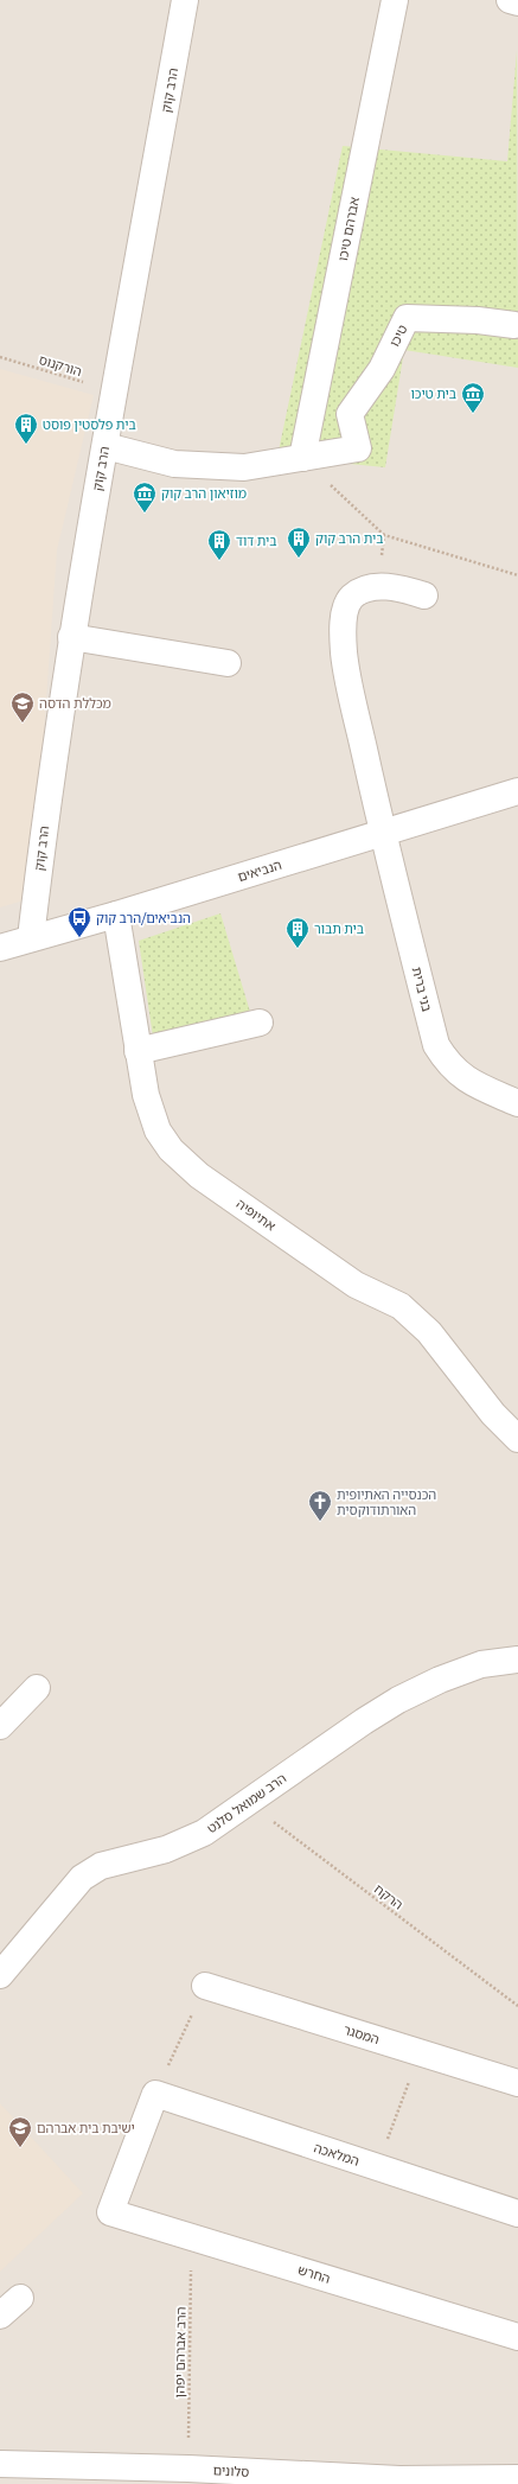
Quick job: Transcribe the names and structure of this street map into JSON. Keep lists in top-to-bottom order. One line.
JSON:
{"streets":{"street":["הרב קוק","אברהם טיכו","טיכו","הנביאים","בני ברית","אתיופיה","הרב שמואל סלנט","המסגר","המלאכה","החרש","סלונים"],"path":["הורקנוס","הרקח","הרב אברהם יפהן"]},"crossings":[["הרב קוק","הורקנוס"],["הרב קוק","הנביאים"],["אברהם טיכו","טיכו"],["הנביאים","בני ברית"],["הנביאים","אתיופיה"],["הרב שמואל סלנט","הרקח"],["המלאכה","החרש"],["החרש","הרב אברהם יפהן"],["הרב אברהם יפהן","סלונים"]],"places":{"museum":["בית טיכו","מוזיאון הרב קוק"],"building":["בית פלסטין פוסט","בית הרב קוק","בית דוד","בית תבור"],"school or university":["מכללת הדסה","ישיבת בית אברהם"],"bus stop":["הנביאים/הרב קוק"],"church":["הכנסייה האתיופית האורתודוקסית"]}}
